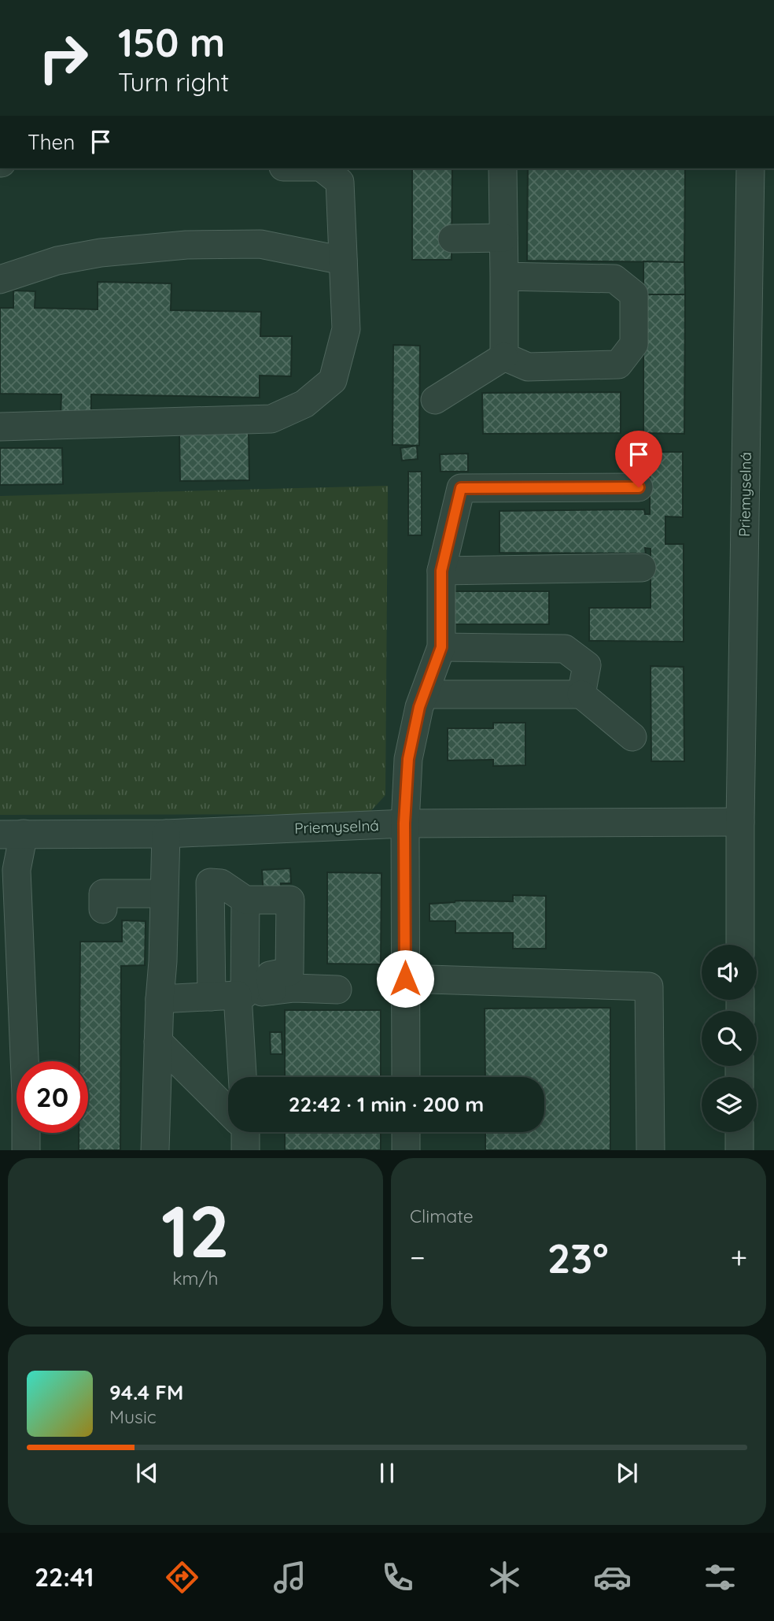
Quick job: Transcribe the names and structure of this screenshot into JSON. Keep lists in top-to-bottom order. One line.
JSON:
{"streets":{"street":["Priemyselná"]},"page":{"turn":["150 m","Turn right"],"then":"Then","limit":"20","trip":"22:42 · 1 min · 200 m","tile":[["12","km/h"],"Climate"],"heat":["−","23°","+"],"song":["94.4 FM","Music"],"tabs":"22:41"}}
